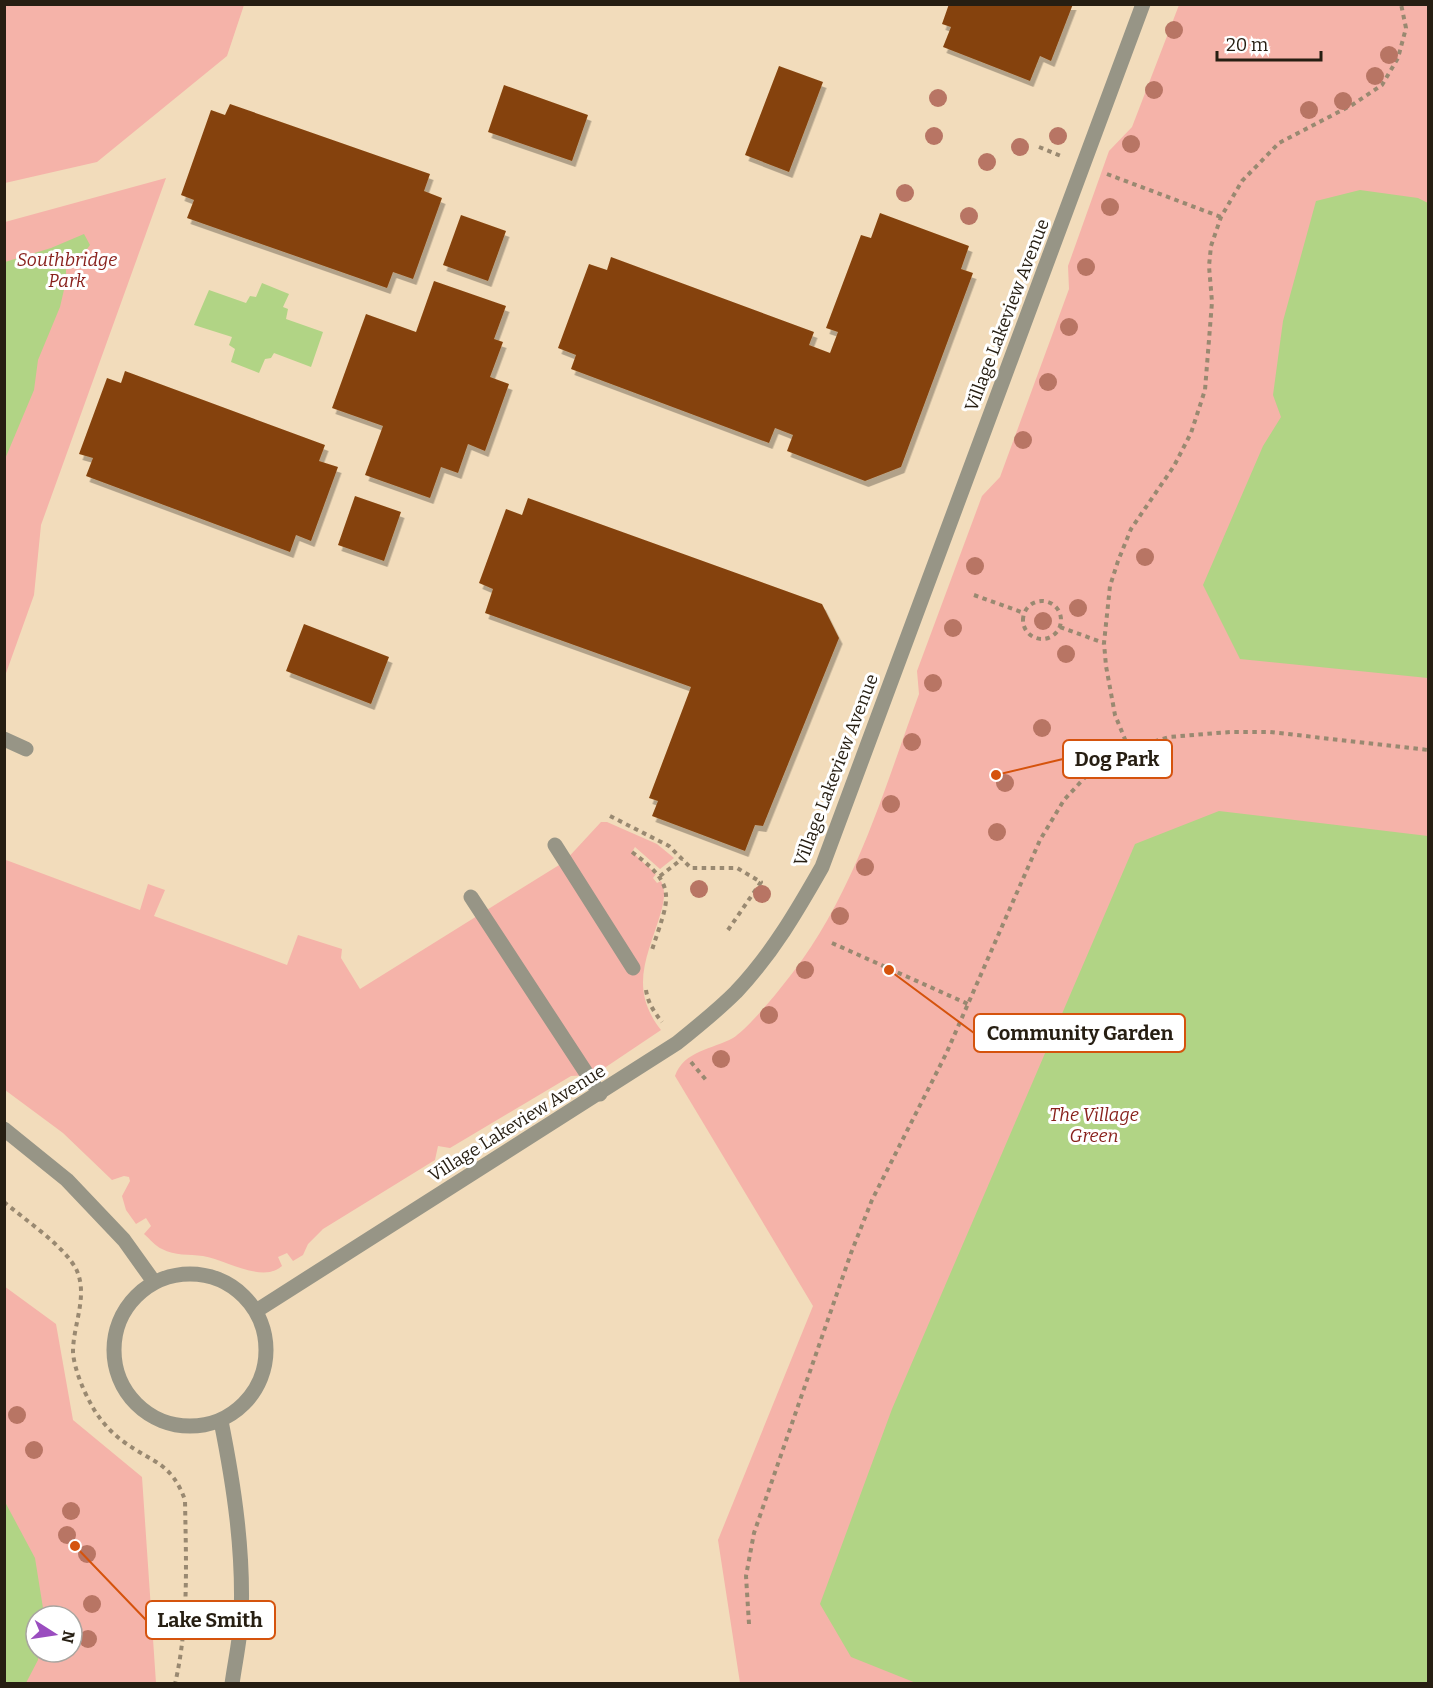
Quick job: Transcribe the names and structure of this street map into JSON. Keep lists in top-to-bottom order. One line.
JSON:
{"streets":{"street":["Village Lakeview Avenue"]},"parks":["Southbridge Park","The Village Green"],"places":["Dog Park","Community Garden","Lake Smith"],"scale_bar":"20 m","north":"right"}
